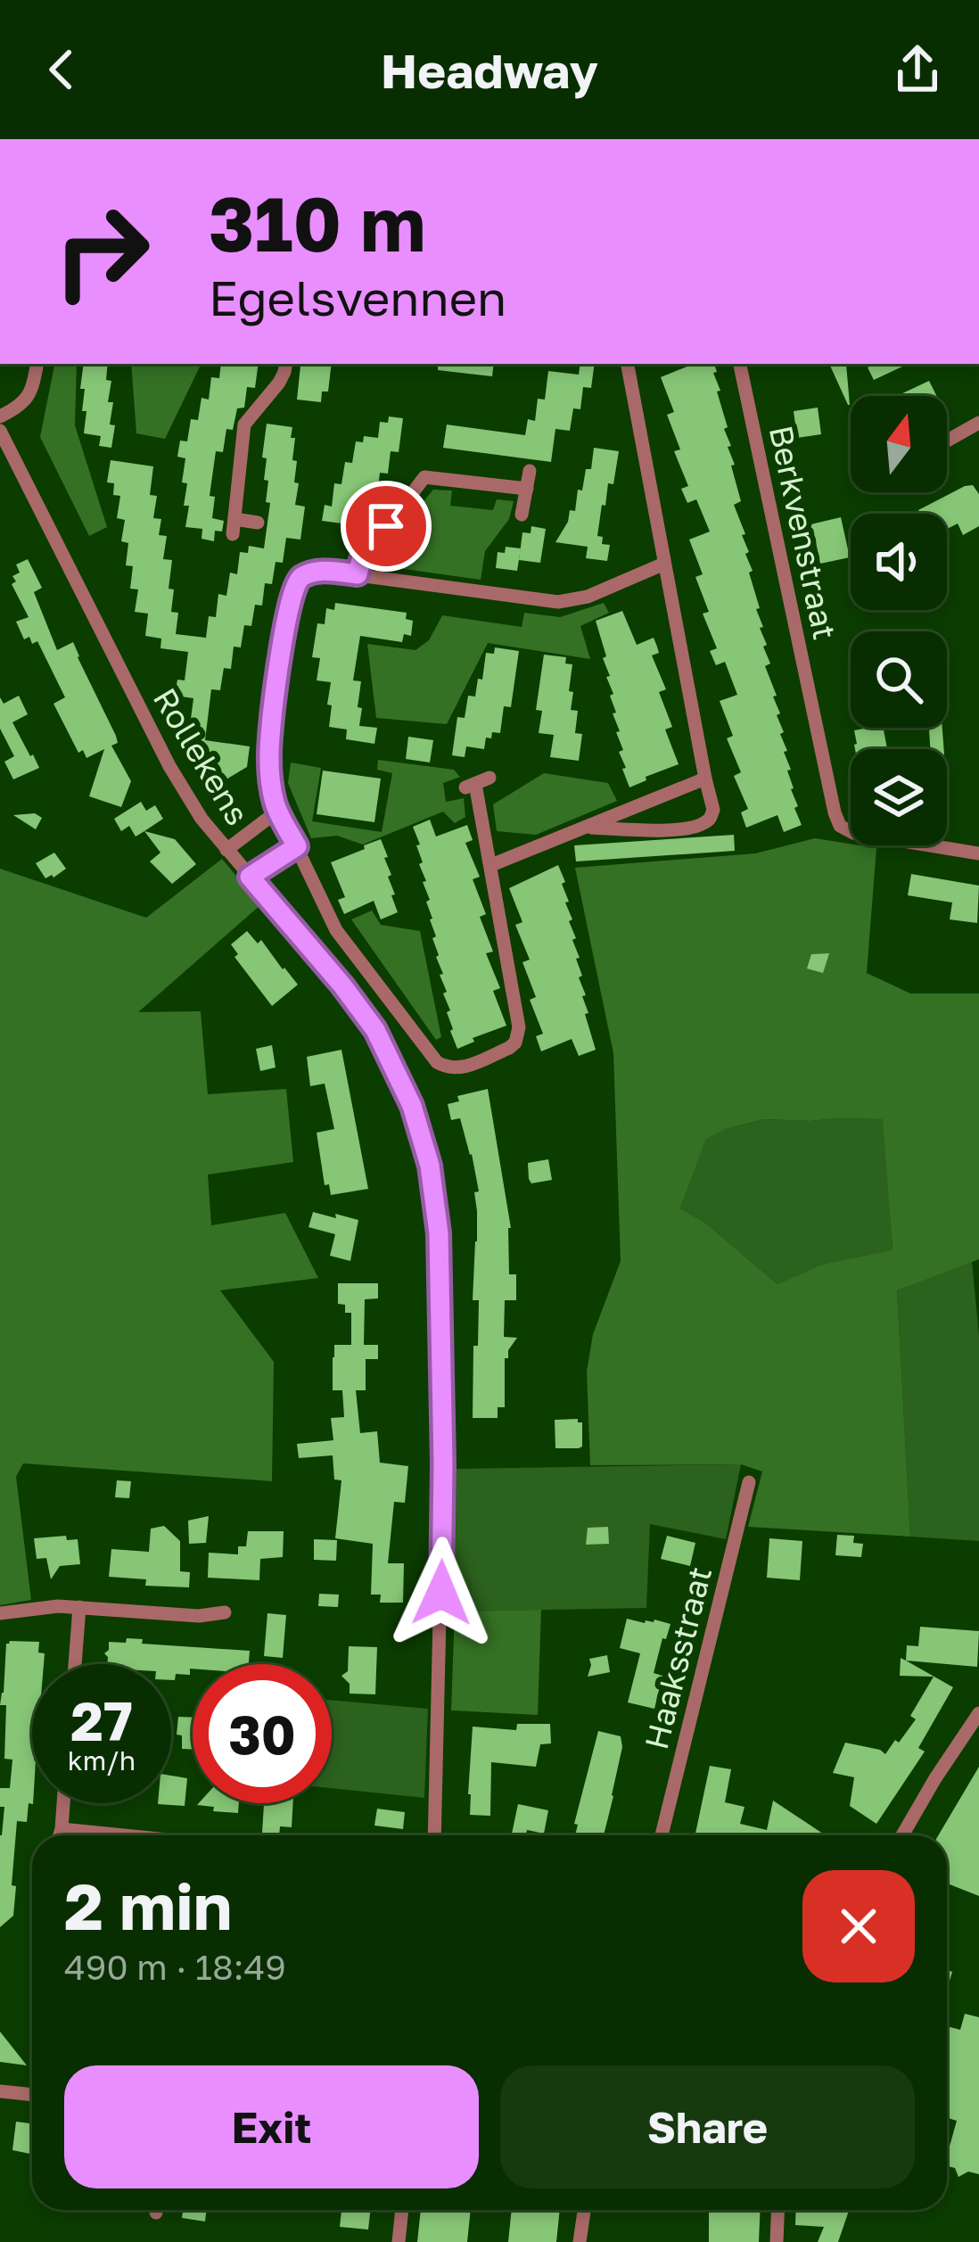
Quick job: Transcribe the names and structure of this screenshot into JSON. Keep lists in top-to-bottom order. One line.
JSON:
{"streets":{"street":["Berkvenstraat","Rollekens","Haaksstraat"]},"north":"top","page":{"header":"Headway","turn":["310 m","Egelsvennen"],"speed":"27 km/h","limit":"30","heading":["2 min","490 m · 18:49"],"buttons":["Exit","Share"]}}
